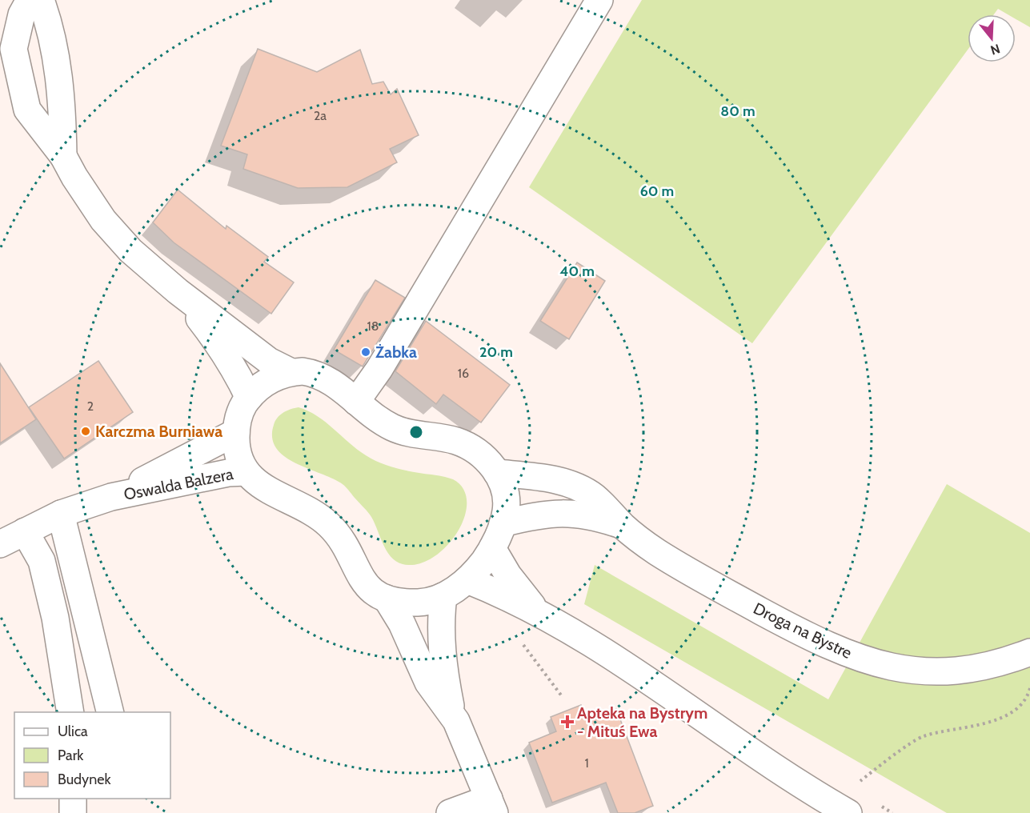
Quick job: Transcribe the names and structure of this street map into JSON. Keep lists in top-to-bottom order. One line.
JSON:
{"streets":{"street":["Oswalda Balzera","Droga na Bystre"]},"places":{"other":["Żabka","Karczma Burniawa"],"health":["Apteka na Bystrym - Mituś Ewa"]},"house_numbers":["2a","18","16","2","1"],"legend":["Ulica","Park","Budynek"],"north":"bottom","rings":["80 m","60 m","40 m","20 m"]}
